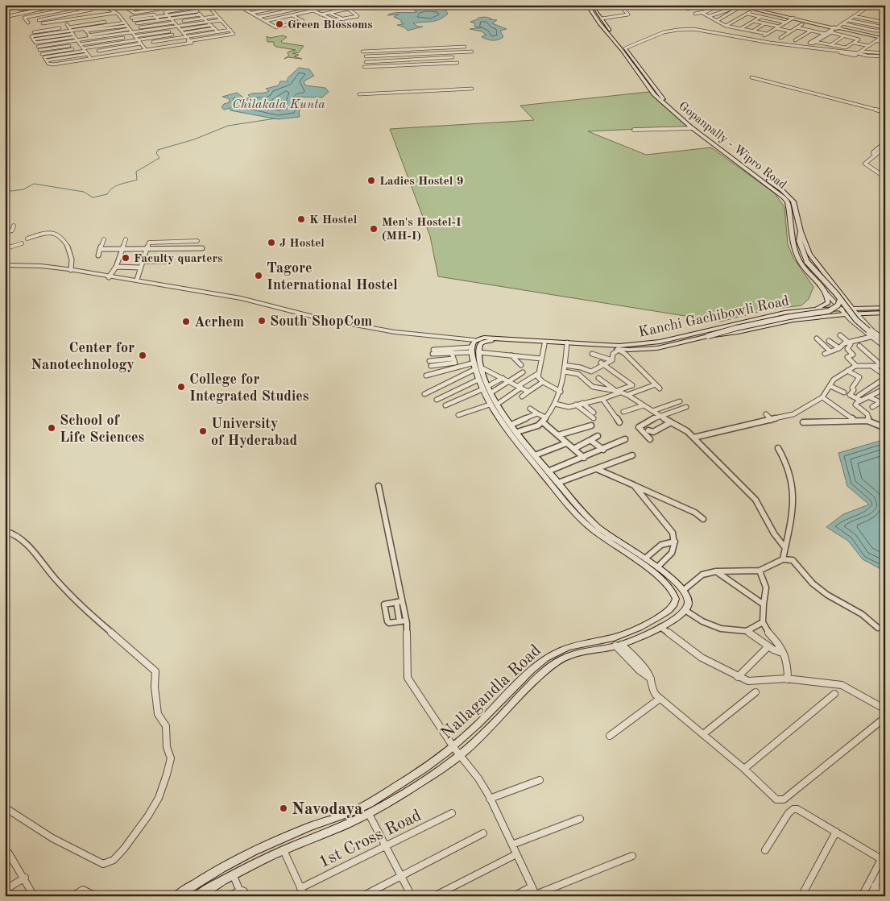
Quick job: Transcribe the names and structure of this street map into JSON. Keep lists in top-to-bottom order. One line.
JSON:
{"streets":{"main road":["Gopanpally - Wipro Road","Kanchi Gachibowli Road","Nallagandla Road"],"street":["1st Cross Road"]},"crossings":[["Gopanpally - Wipro Road","Kanchi Gachibowli Road"],["Kanchi Gachibowli Road","Nallagandla Road"]],"water":["Chilakala Kunta"],"places":["Green Blossoms","Ladies Hostel 9","K Hostel","Men's Hostel-I (MH-I)","J Hostel","Faculty quarters","Tagore International Hostel","South ShopCom","Acrhem","Center for Nanotechnology","College for Integrated Studies","School of Life Sciences","University of Hyderabad","Navodaya"]}
